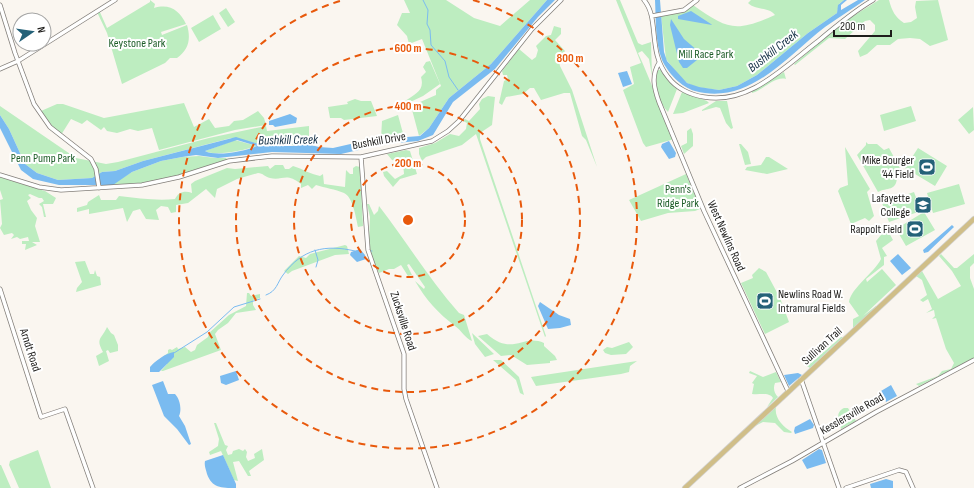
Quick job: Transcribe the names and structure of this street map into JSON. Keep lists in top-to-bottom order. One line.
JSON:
{"streets":{"main road":["Sullivan Trail"],"street":["Bushkill Drive","West Newlins Road","Zucksville Road","Arndt Road","Kesslersville Road"]},"crossings":[["Bushkill Drive","Zucksville Road"],["West Newlins Road","Sullivan Trail"]],"water":["Bushkill Creek"],"parks":["Keystone Park","Mill Race Park","Penn Pump Park","Penn's Ridge Park"],"places":{"sports":["Mike Bourger ’44 Field","Rappolt Field","Newlins Road W. Intramural Fields"],"school or university":["Lafayette College"]},"scale_bar":"200 m","north":"right","rings":["600 m","800 m","400 m","200 m"]}
